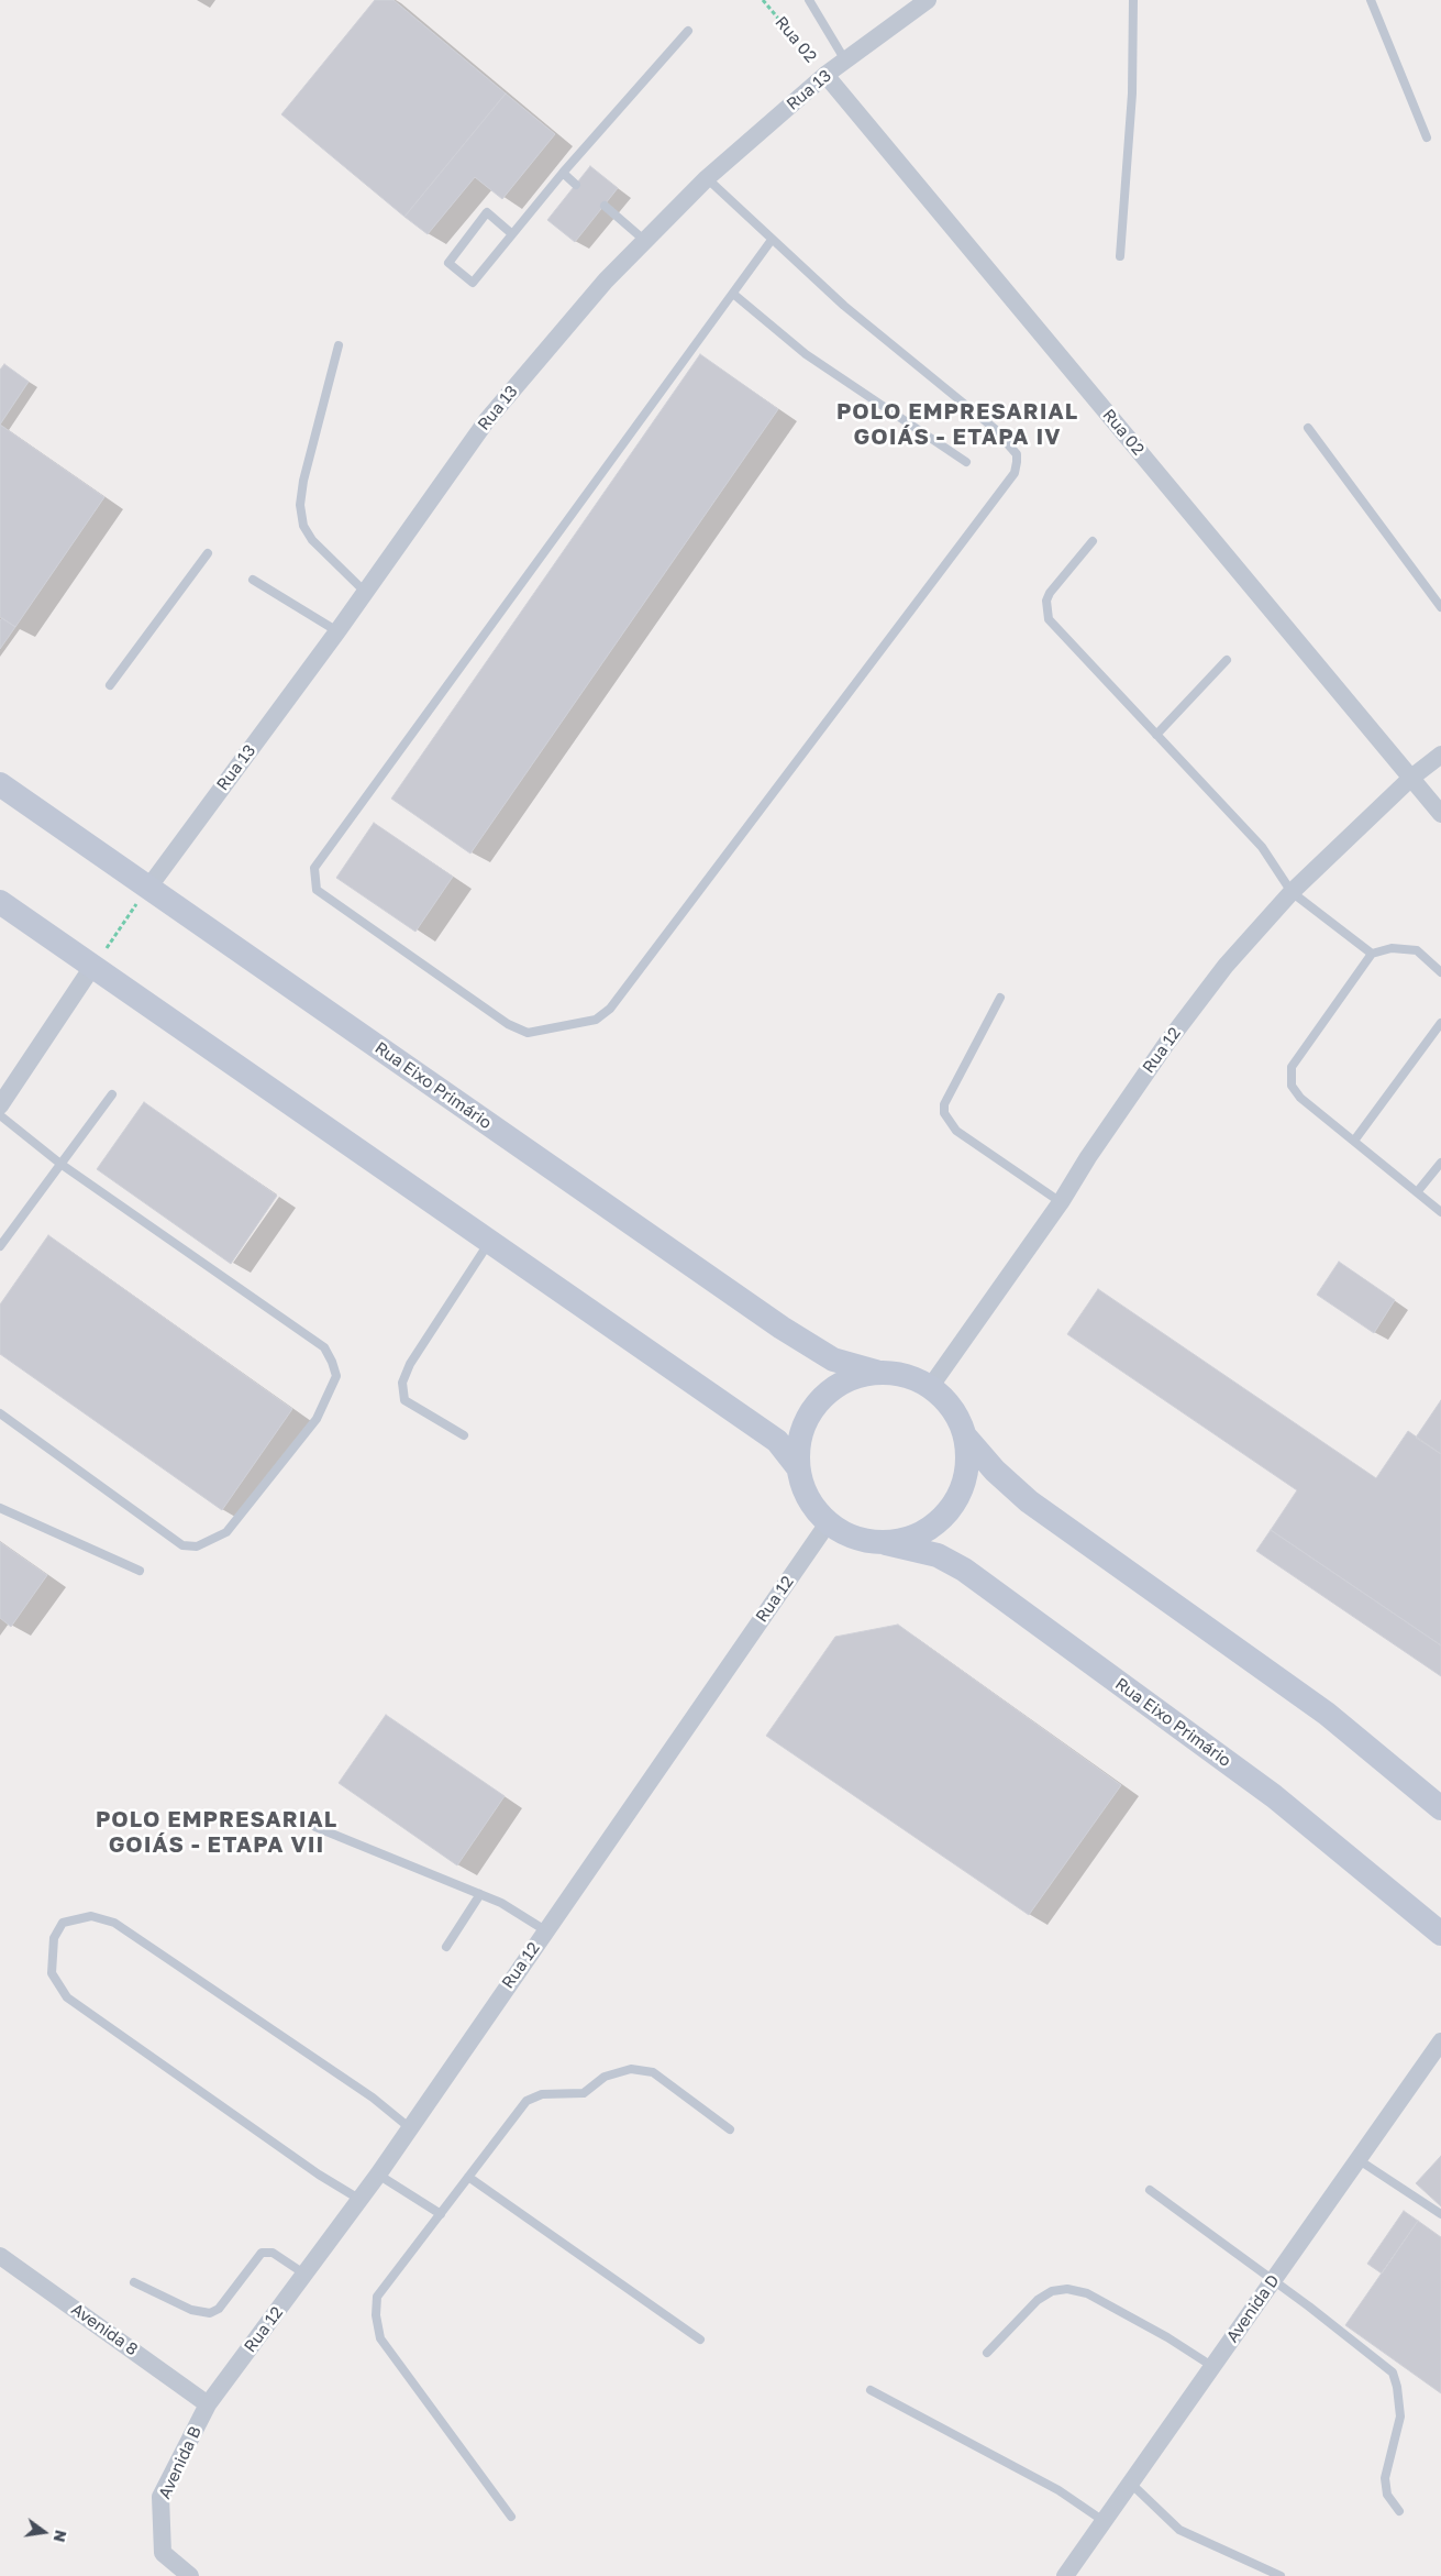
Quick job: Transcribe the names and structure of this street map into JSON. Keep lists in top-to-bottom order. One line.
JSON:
{"streets":{"street":["Rua 02","Rua 13","Rua 12","Rua Eixo Primário","Avenida D","Avenida 8","Avenida B"]},"crossings":[["Rua 02","Rua 13"],["Rua 02","Rua 12"],["Rua 13","Rua Eixo Primário"],["Rua 12","Rua Eixo Primário"],["Rua 12","Avenida 8"],["Rua 12","Avenida B"],["Avenida 8","Avenida B"]],"districts":["POLO EMPRESARIAL GOIÁS - ETAPA IV","POLO EMPRESARIAL GOIÁS - ETAPA VII"],"north":"right"}
